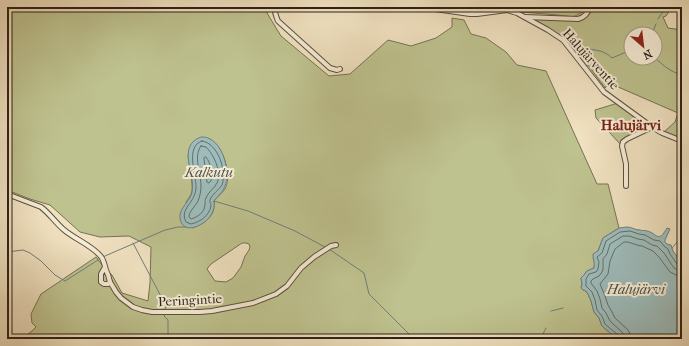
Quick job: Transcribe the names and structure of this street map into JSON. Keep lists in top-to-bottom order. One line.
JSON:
{"streets":{"street":["Halujärventie","Peringintie"]},"districts":["Halujärvi"],"water":["Kalkutu","Halujärvi"],"north":"bottom right"}
